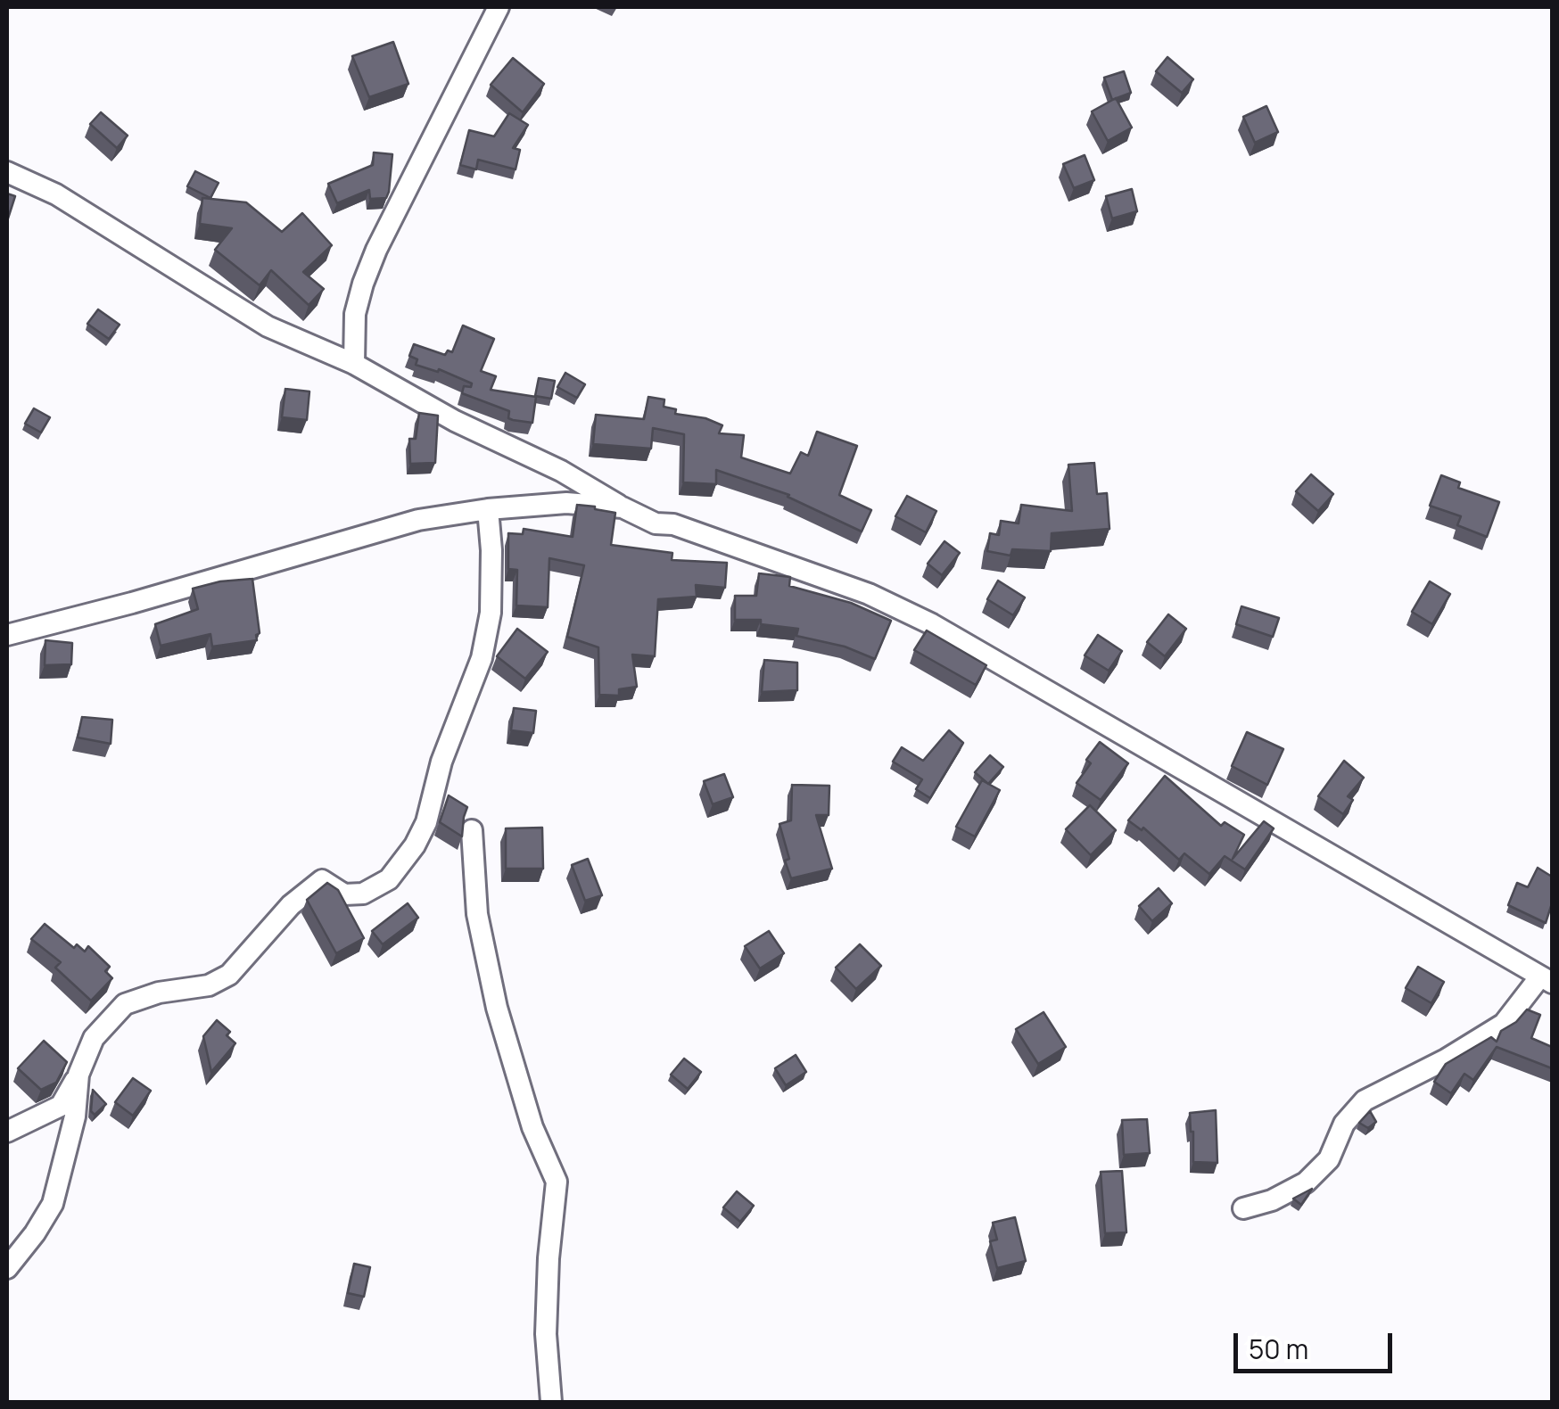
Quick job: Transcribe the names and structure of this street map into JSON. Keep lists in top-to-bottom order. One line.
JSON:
{"scale_bar":"50 m"}
